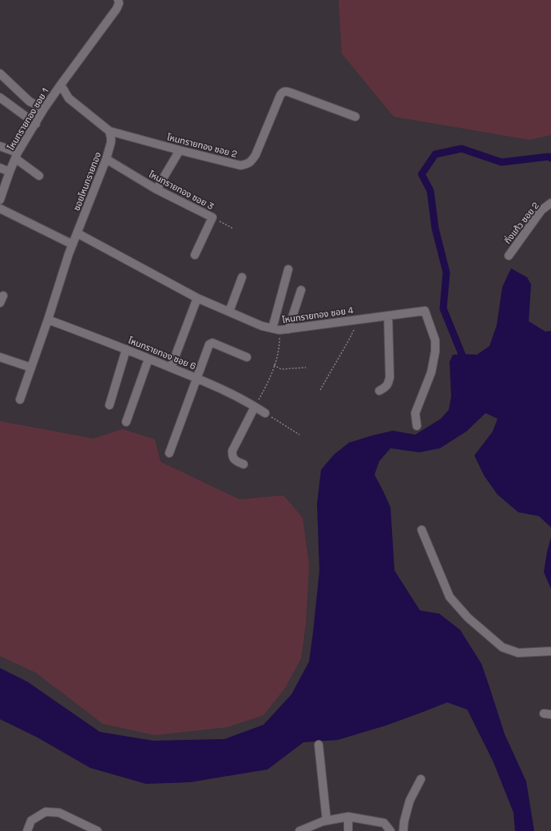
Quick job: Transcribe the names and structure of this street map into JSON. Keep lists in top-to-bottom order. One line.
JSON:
{"streets":{"street":["โหนทรายทอง ซอย 1","โหนทรายทอง ซอย 2","ซอยโหนทรายทอง","โหนทรายทอง ซอย 3","กิ่งแก้ว ซอย 2","โหนทรายทอง ซอย 4","โหนทรายทอง ซอย 6"]},"crossings":[["โหนทรายทอง ซอย 2","ซอยโหนทรายทอง"],["ซอยโหนทรายทอง","โหนทรายทอง ซอย 3"],["ซอยโหนทรายทอง","โหนทรายทอง ซอย 4"],["ซอยโหนทรายทอง","โหนทรายทอง ซอย 6"]]}
